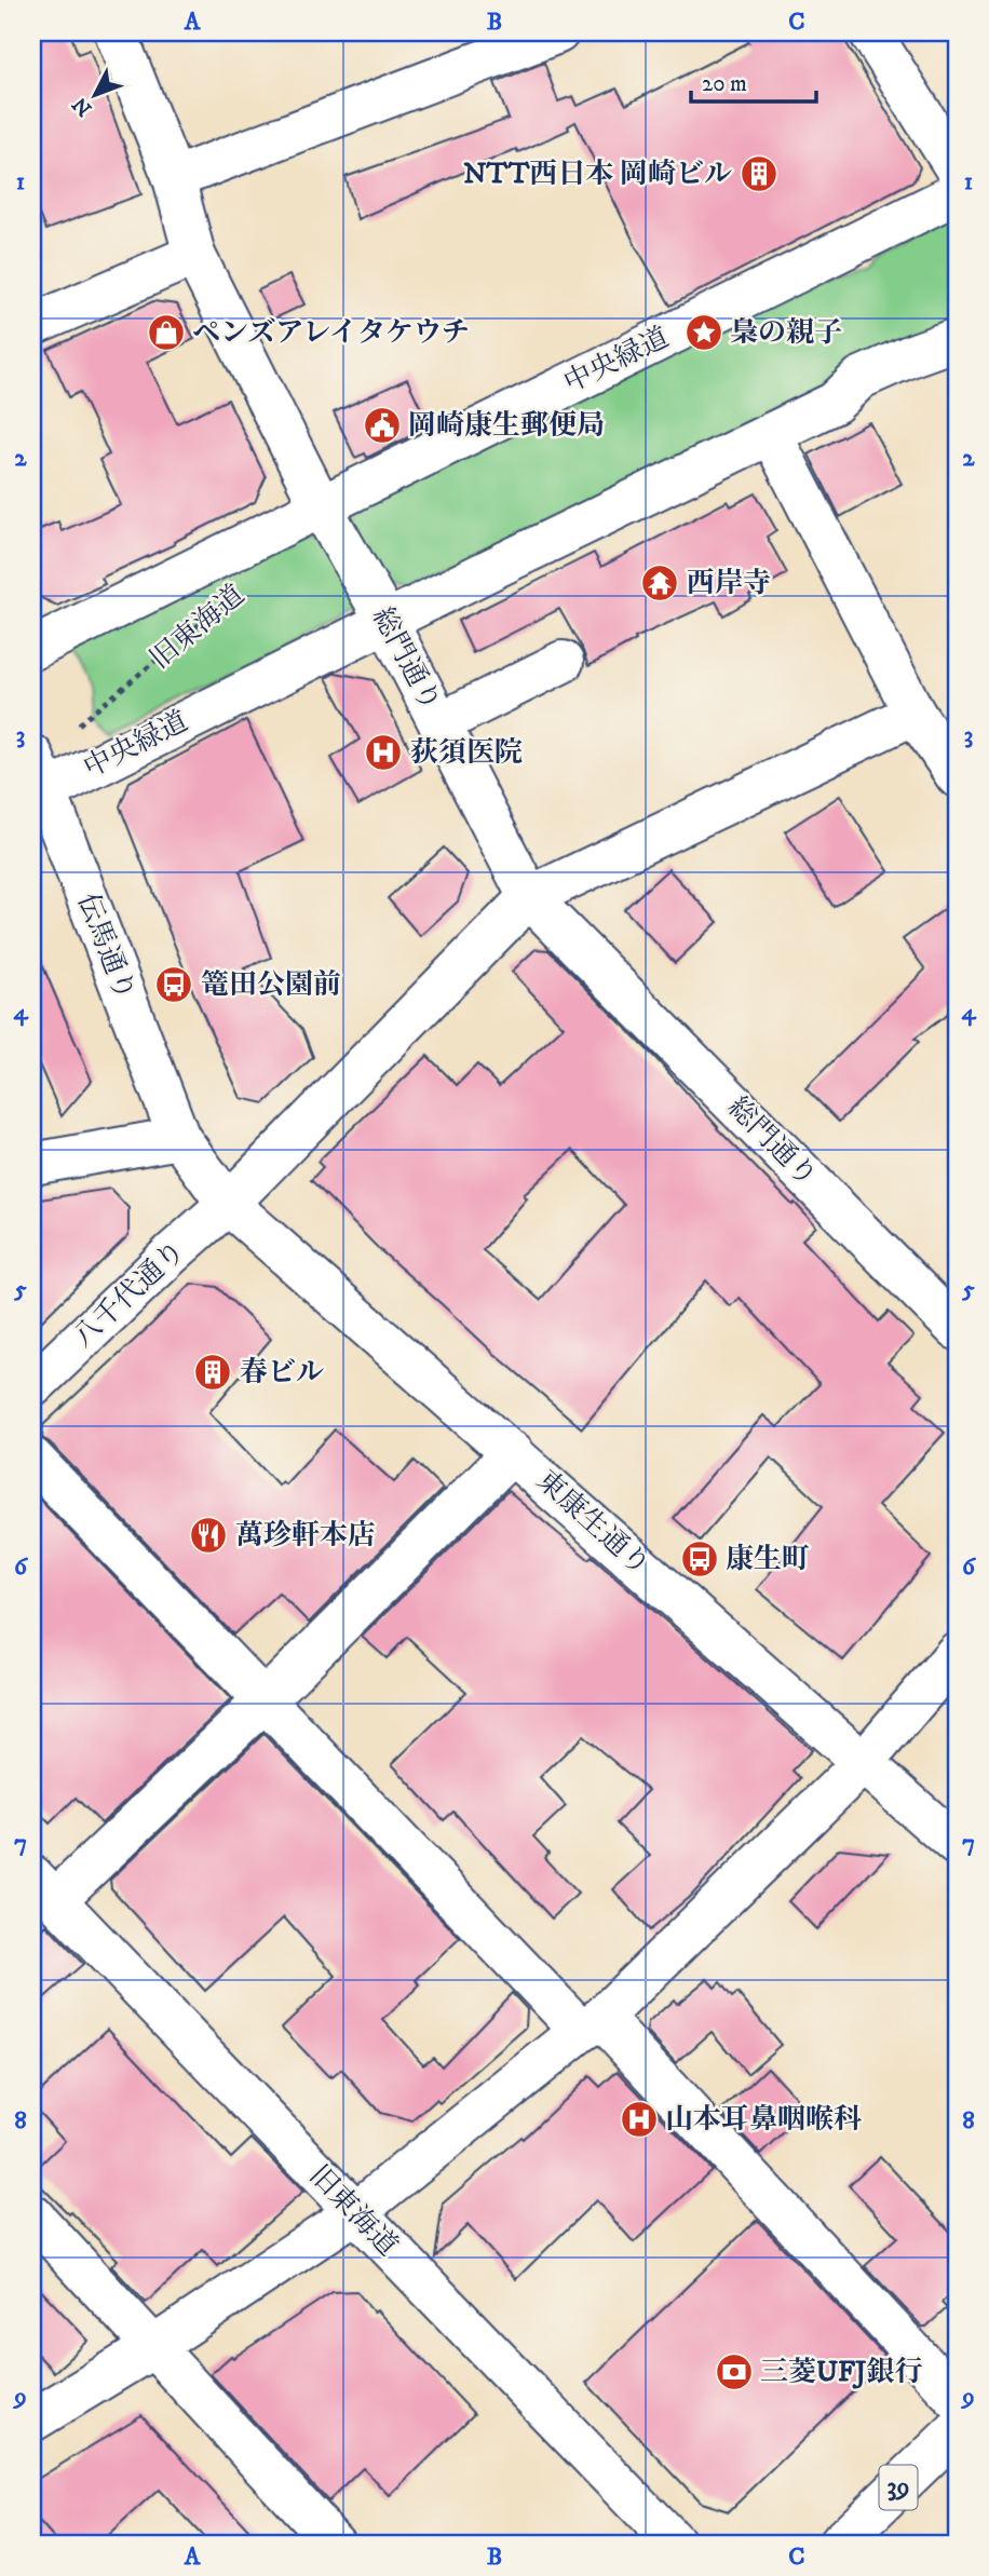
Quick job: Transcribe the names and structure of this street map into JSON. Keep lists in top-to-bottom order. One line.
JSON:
{"streets":{"street":["中央緑道","旧東海道","総門通り","伝馬通り","八千代通り","東康生通り","39"]},"crossings":[["中央緑道","総門通り"],["中央緑道","伝馬通り"],["総門通り","八千代通り"],["伝馬通り","八千代通り"],["伝馬通り","東康生通り"],["八千代通り","東康生通り"]],"places":{"building":["NTT西日本 岡崎ビル","春ビル"],"shop":["ペンズアレイタケウチ"],"place":["梟の親子"],"public building":["岡崎康生郵便局"],"temple":["西岸寺"],"hospital":["荻須医院","山本耳鼻咽喉科"],"bus stop":["篭田公園前","康生町"],"restaurant":["萬珍軒本店"],"bank":["三菱UFJ銀行"]},"scale_bar":"20 m","north":"bottom left","grid":{"columns":["A","B","C"],"rows":["1","2","3","4","5","6","7","8","9"]}}
